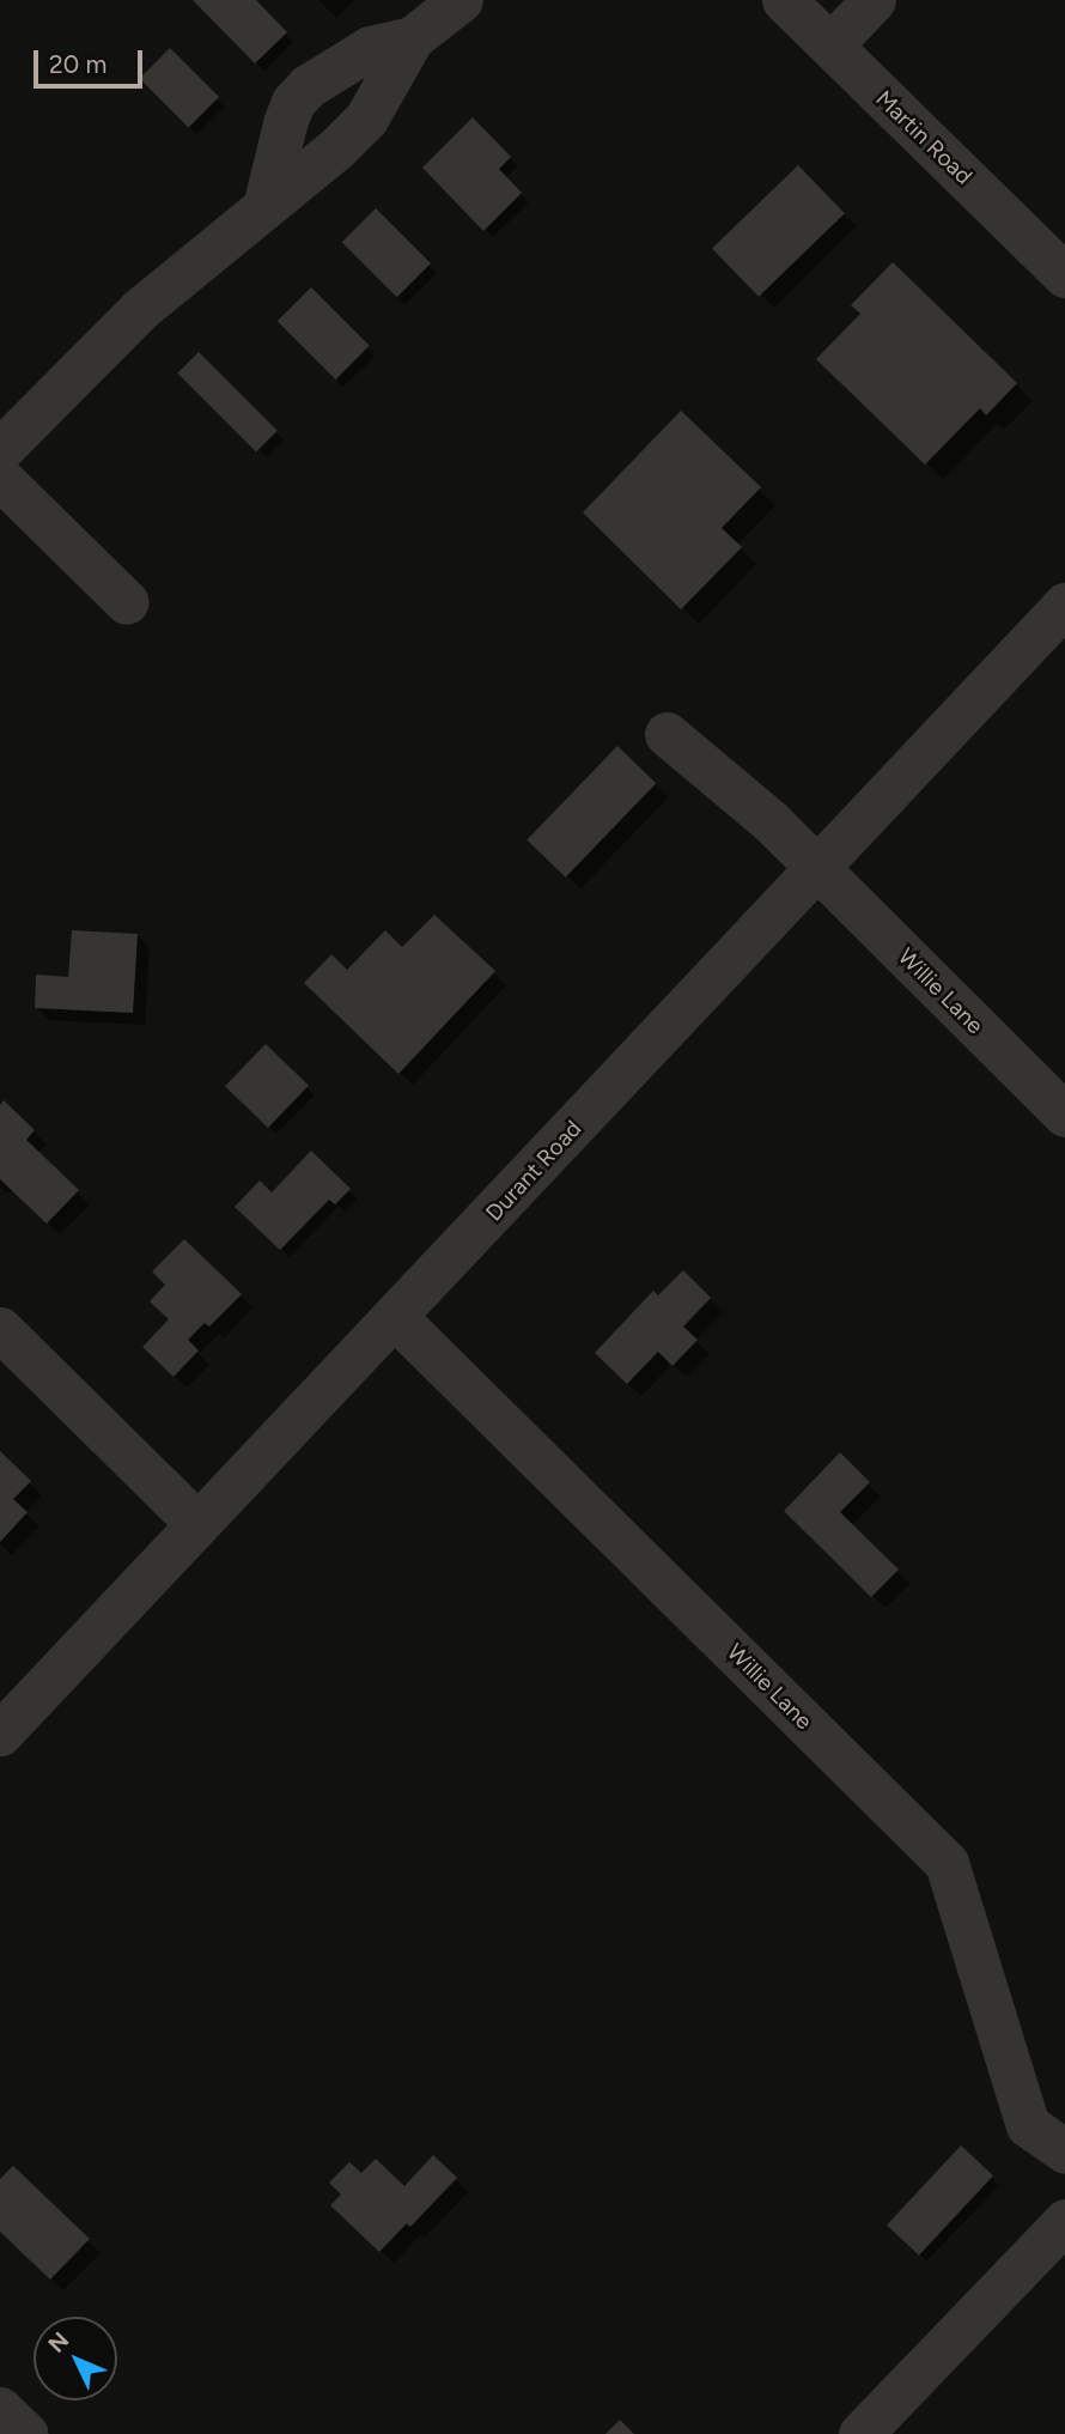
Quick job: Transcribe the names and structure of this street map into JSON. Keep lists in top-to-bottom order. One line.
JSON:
{"streets":{"street":["Martin Road","Willie Lane","Durant Road"]},"crossings":[["Willie Lane","Durant Road"]],"scale_bar":"20 m","north":"top left"}
